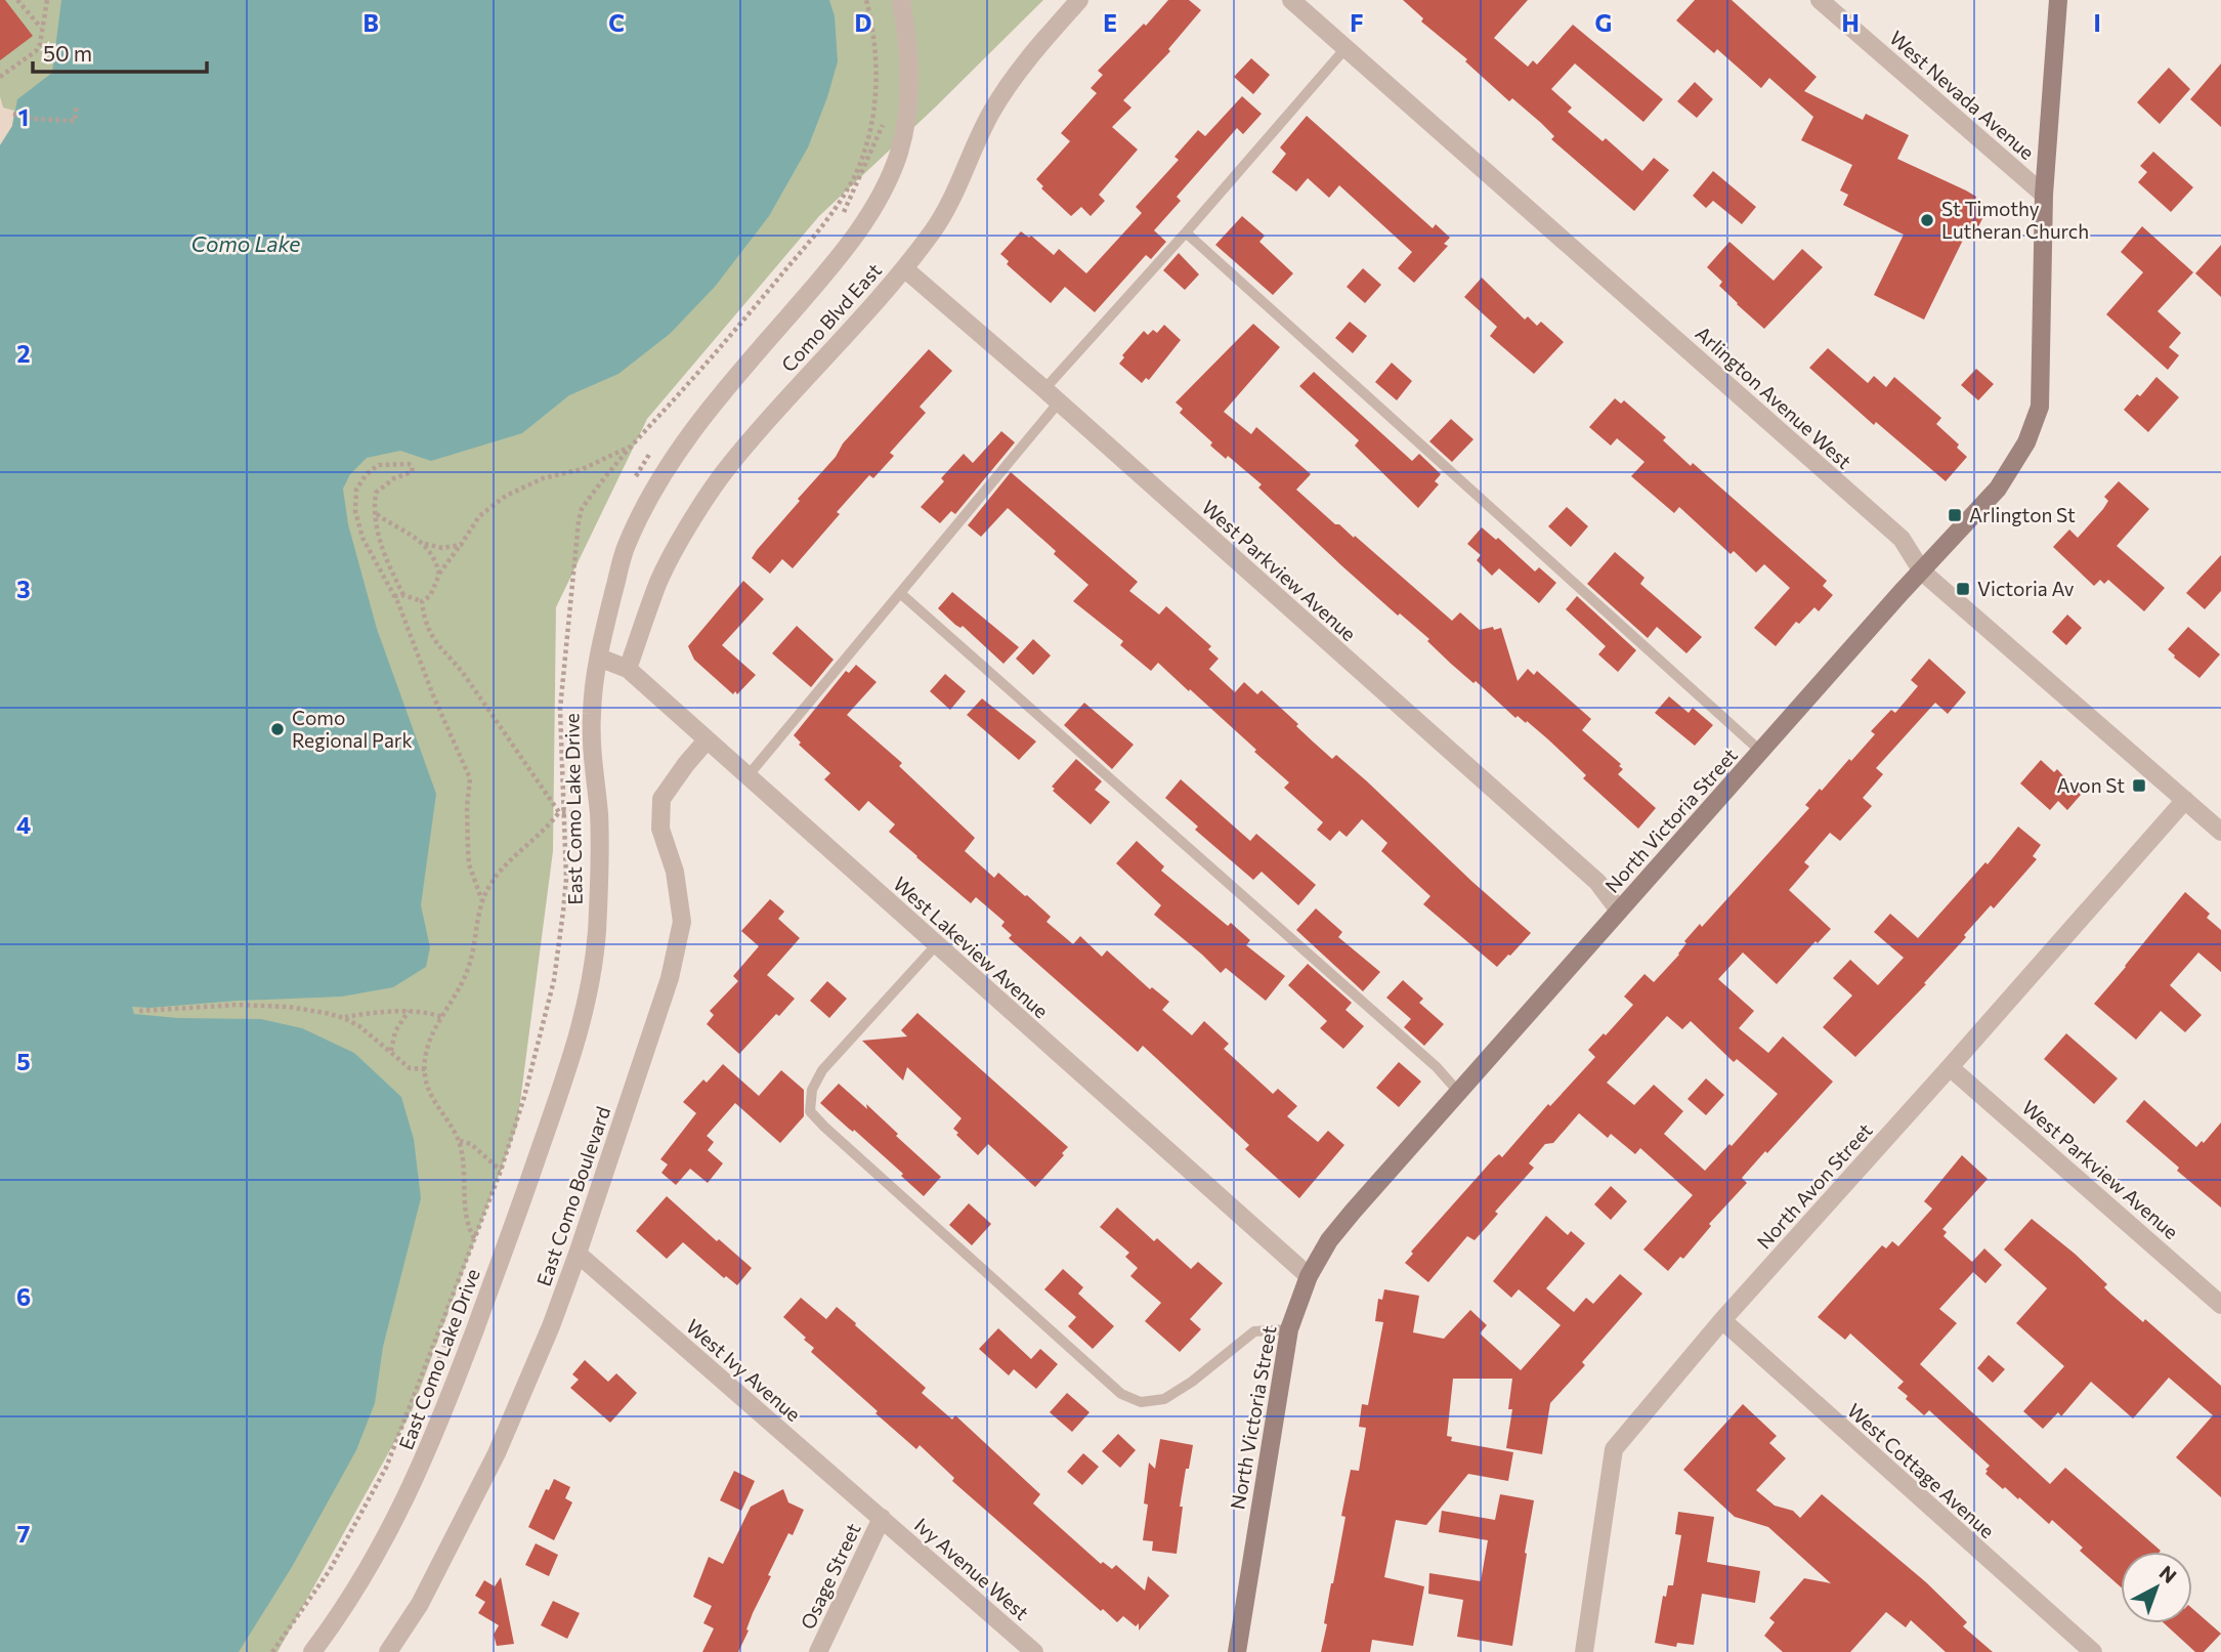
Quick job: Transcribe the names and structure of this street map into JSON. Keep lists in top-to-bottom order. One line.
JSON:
{"streets":{"street":["West Nevada Avenue","Como Blvd East","Arlington Avenue West","West Parkview Avenue","East Como Lake Drive","North Victoria Street","West Lakeview Avenue","North Avon Street","East Como Boulevard","West Ivy Avenue","West Cottage Avenue","Ivy Avenue West","Osage Street"]},"crossings":[["West Nevada Avenue","North Victoria Street"],["Como Blvd East","West Parkview Avenue"],["Como Blvd East","West Lakeview Avenue"],["Arlington Avenue West","North Victoria Street"],["Arlington Avenue West","North Avon Street"],["West Parkview Avenue","North Victoria Street"],["West Parkview Avenue","North Avon Street"],["East Como Lake Drive","West Lakeview Avenue"],["North Victoria Street","West Lakeview Avenue"],["West Lakeview Avenue","East Como Boulevard"],["North Avon Street","West Cottage Avenue"],["East Como Boulevard","West Ivy Avenue"],["West Ivy Avenue","Ivy Avenue West"],["West Ivy Avenue","Osage Street"],["Ivy Avenue West","Osage Street"]],"water":["Como Lake"],"places":{"other":["St Timothy Lutheran Church","Como Regional Park"],"transit":["Arlington St","Victoria Av","Avon St"]},"scale_bar":"50 m","north":"top right","grid":{"columns":["B","C","D","E","F","G","H","I"],"rows":["1","2","3","4","5","6","7"]}}
